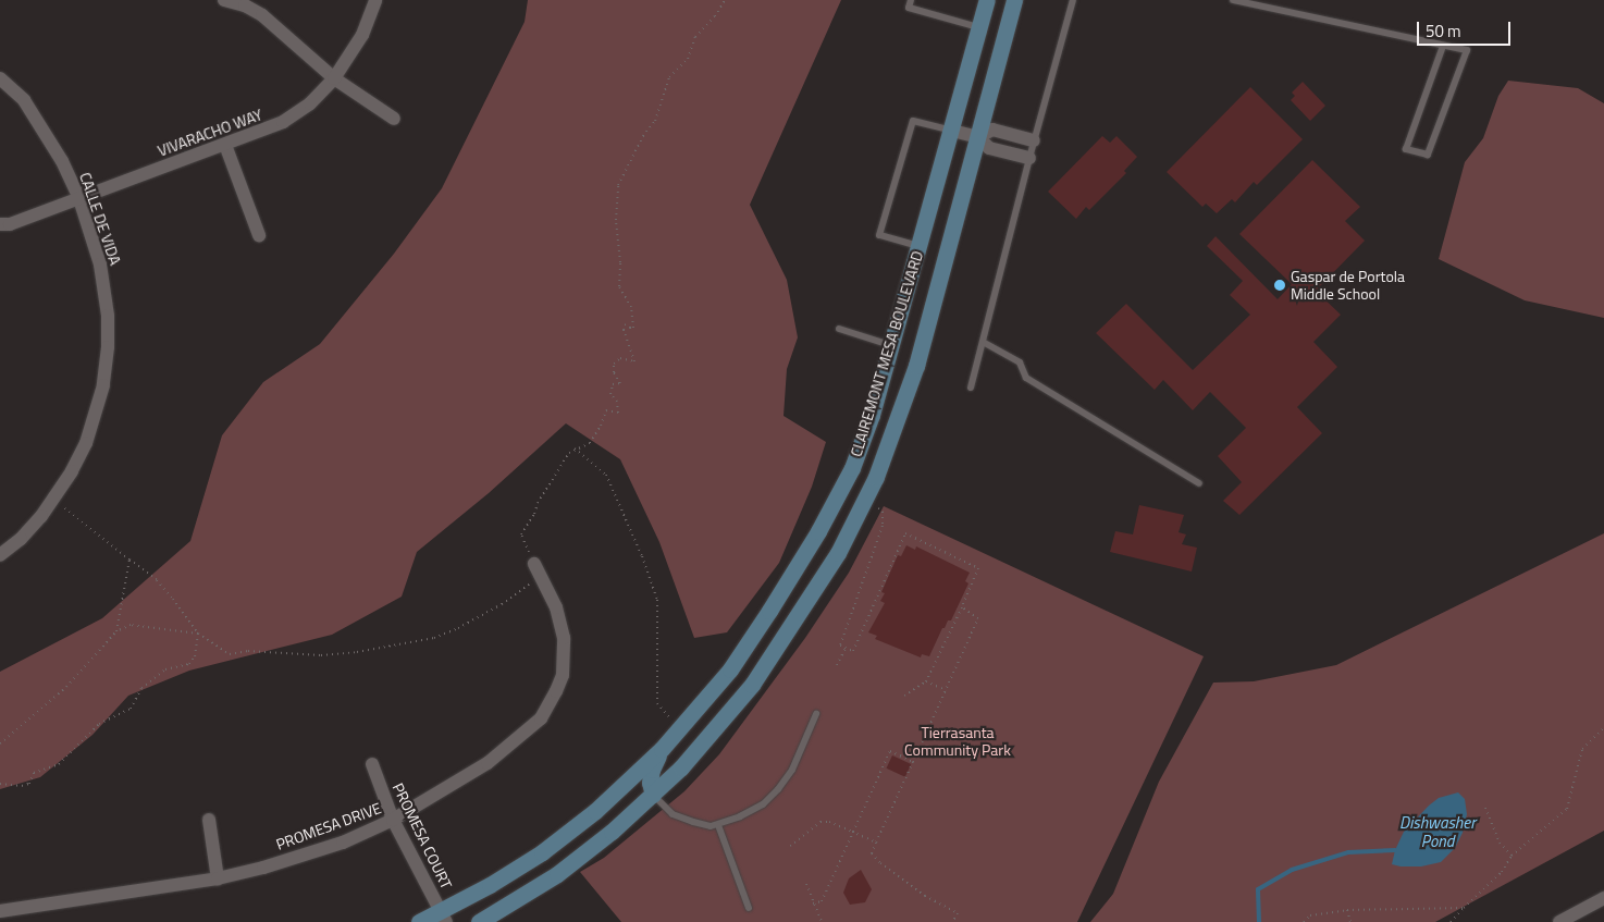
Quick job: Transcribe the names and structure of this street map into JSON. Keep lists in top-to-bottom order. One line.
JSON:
{"streets":{"main road":["CLAIREMONT MESA BOULEVARD"],"street":["VIVARACHO WAY","CALLE DE VIDA","PROMESA DRIVE","PROMESA COURT"]},"crossings":[["VIVARACHO WAY","CALLE DE VIDA"],["CLAIREMONT MESA BOULEVARD","PROMESA COURT"],["PROMESA DRIVE","PROMESA COURT"]],"water":["Dishwasher Pond"],"parks":["Tierrasanta Community Park"],"places":["Gaspar de Portola Middle School"],"scale_bar":"50 m"}
